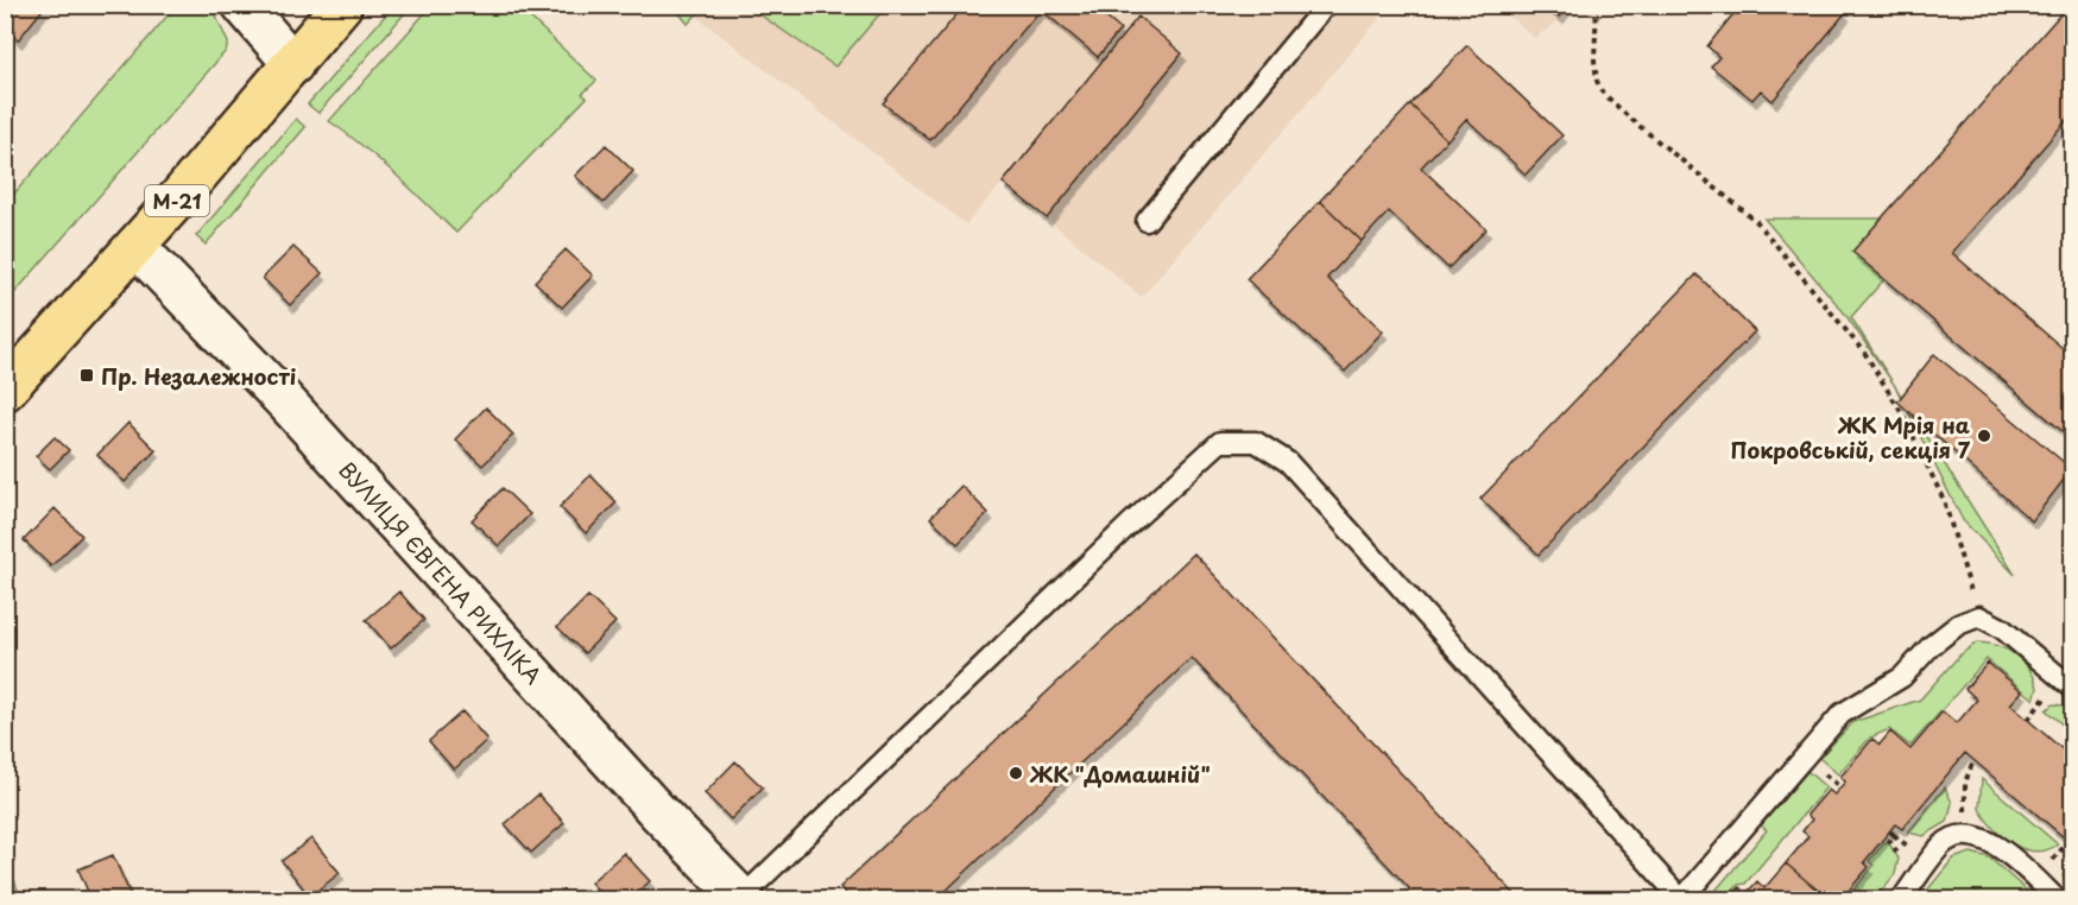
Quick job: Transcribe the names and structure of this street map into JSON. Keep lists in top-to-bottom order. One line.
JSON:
{"streets":{"highway":["М-21"],"street":["ВУЛИЦЯ ЄВГЕНА РИХЛІКА"]},"crossings":[["М-21","ВУЛИЦЯ ЄВГЕНА РИХЛІКА"]],"places":{"transit":["Пр. Незалежності"],"other":["ЖК Мрія на Покровській, секція 7","ЖК \"Домашній\""]}}
